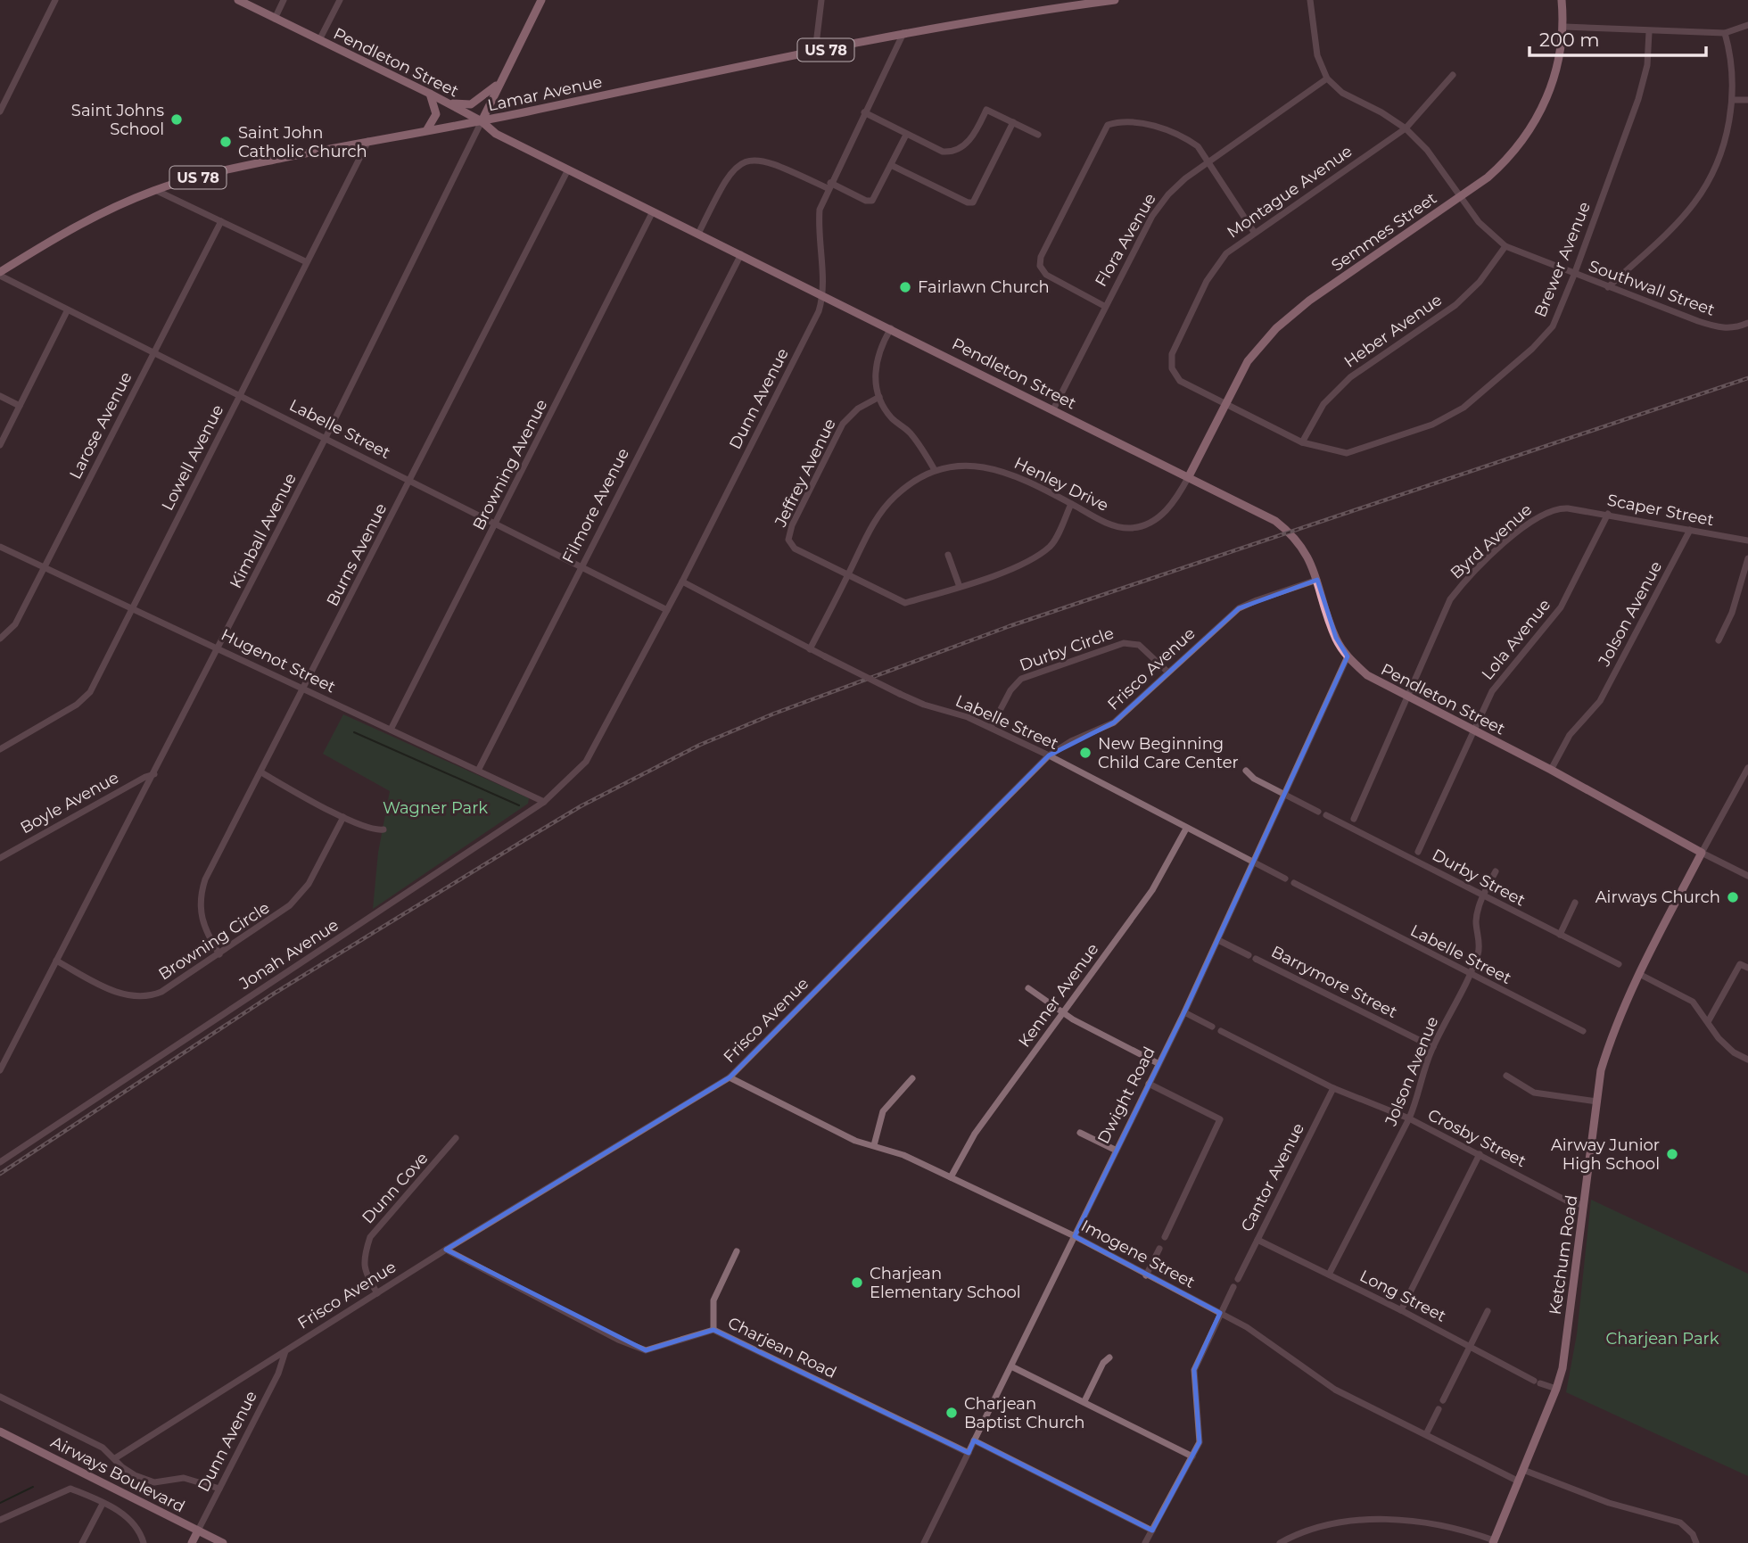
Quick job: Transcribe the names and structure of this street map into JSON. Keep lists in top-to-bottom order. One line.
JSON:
{"streets":{"main road":["US 78","Pendleton Street","Lamar Avenue","Semmes Street","Dunn Avenue","Kimball Avenue","Ketchum Road","Airways Boulevard"],"street":["Montague Avenue","Flora Avenue","Brewer Avenue","Southwall Street","Heber Avenue","Larose Avenue","Labelle Street","Lowell Avenue","Browning Avenue","Jeffrey Avenue","Henley Drive","Filmore Avenue","Scaper Street","Byrd Avenue","Burns Avenue","Jolson Avenue","Lola Avenue","Durby Circle","Hugenot Street","Frisco Avenue","Boyle Avenue","Durby Street","Browning Circle","Jonah Avenue","Barrymore Street","Kenner Avenue","Dwight Road","Crosby Street","Cantor Avenue","Dunn Cove","Imogene Street","Long Street","Charjean Road"]},"crossings":[["Pendleton Street","Lamar Avenue"],["Pendleton Street","Semmes Street"],["Pendleton Street","Flora Avenue"],["Pendleton Street","Dunn Avenue"],["Pendleton Street","Browning Avenue"],["Pendleton Street","Henley Drive"],["Pendleton Street","Filmore Avenue"],["Pendleton Street","Kimball Avenue"],["Pendleton Street","Byrd Avenue"],["Pendleton Street","Burns Avenue"],["Pendleton Street","Jolson Avenue"],["Pendleton Street","Lola Avenue"],["Pendleton Street","Frisco Avenue"],["Pendleton Street","Dwight Road"],["Pendleton Street","Ketchum Road"],["Lamar Avenue","Dunn Avenue"],["Lamar Avenue","Labelle Street"],["Lamar Avenue","Lowell Avenue"],["Lamar Avenue","Kimball Avenue"],["Montague Avenue","Semmes Street"],["Montague Avenue","Brewer Avenue"],["Montague Avenue","Southwall Street"],["Montague Avenue","Heber Avenue"],["Semmes Street","Southwall Street"],["Semmes Street","Henley Drive"],["Flora Avenue","Southwall Street"],["Brewer Avenue","Southwall Street"],["Brewer Avenue","Heber Avenue"],["Southwall Street","Heber Avenue"],["Dunn Avenue","Labelle Street"],["Dunn Avenue","Frisco Avenue"],["Dunn Avenue","Jonah Avenue"],["Dunn Avenue","Airways Boulevard"],["Larose Avenue","Labelle Street"],["Larose Avenue","Hugenot Street"],["Labelle Street","Lowell Avenue"],["Labelle Street","Browning Avenue"],["Labelle Street","Henley Drive"],["Labelle Street","Filmore Avenue"],["Labelle Street","Kimball Avenue"],["Labelle Street","Burns Avenue"],["Labelle Street","Jolson Avenue"],["Labelle Street","Durby Circle"],["Labelle Street","Frisco Avenue"],["Labelle Street","Kenner Avenue"],["Labelle Street","Dwight Road"],["Lowell Avenue","Hugenot Street"],["Browning Avenue","Hugenot Street"],["Jeffrey Avenue","Henley Drive"],["Filmore Avenue","Hugenot Street"],["Scaper Street","Byrd Avenue"],["Scaper Street","Jolson Avenue"],["Scaper Street","Lola Avenue"],["Kimball Avenue","Hugenot Street"],["Kimball Avenue","Boyle Avenue"],["Kimball Avenue","Browning Circle"],["Burns Avenue","Hugenot Street"],["Burns Avenue","Browning Circle"],["Jolson Avenue","Durby Street"],["Jolson Avenue","Barrymore Street"],["Jolson Avenue","Crosby Street"],["Jolson Avenue","Long Street"],["Durby Circle","Frisco Avenue"],["Hugenot Street","Jonah Avenue"],["Frisco Avenue","Dunn Cove"],["Frisco Avenue","Imogene Street"],["Frisco Avenue","Charjean Road"],["Frisco Avenue","Airways Boulevard"],["Barrymore Street","Dwight Road"],["Kenner Avenue","Imogene Street"],["Dwight Road","Imogene Street"],["Dwight Road","Charjean Road"],["Crosby Street","Cantor Avenue"],["Crosby Street","Ketchum Road"],["Cantor Avenue","Long Street"],["Imogene Street","Ketchum Road"],["Ketchum Road","Long Street"]],"parks":["Wagner Park","Charjean Park"],"places":["Saint Johns School","Saint John Catholic Church","Fairlawn Church","New Beginning Child Care Center","Airways Church","Airway Junior High School","Charjean Elementary School","Charjean Baptist Church"],"scale_bar":"200 m"}
